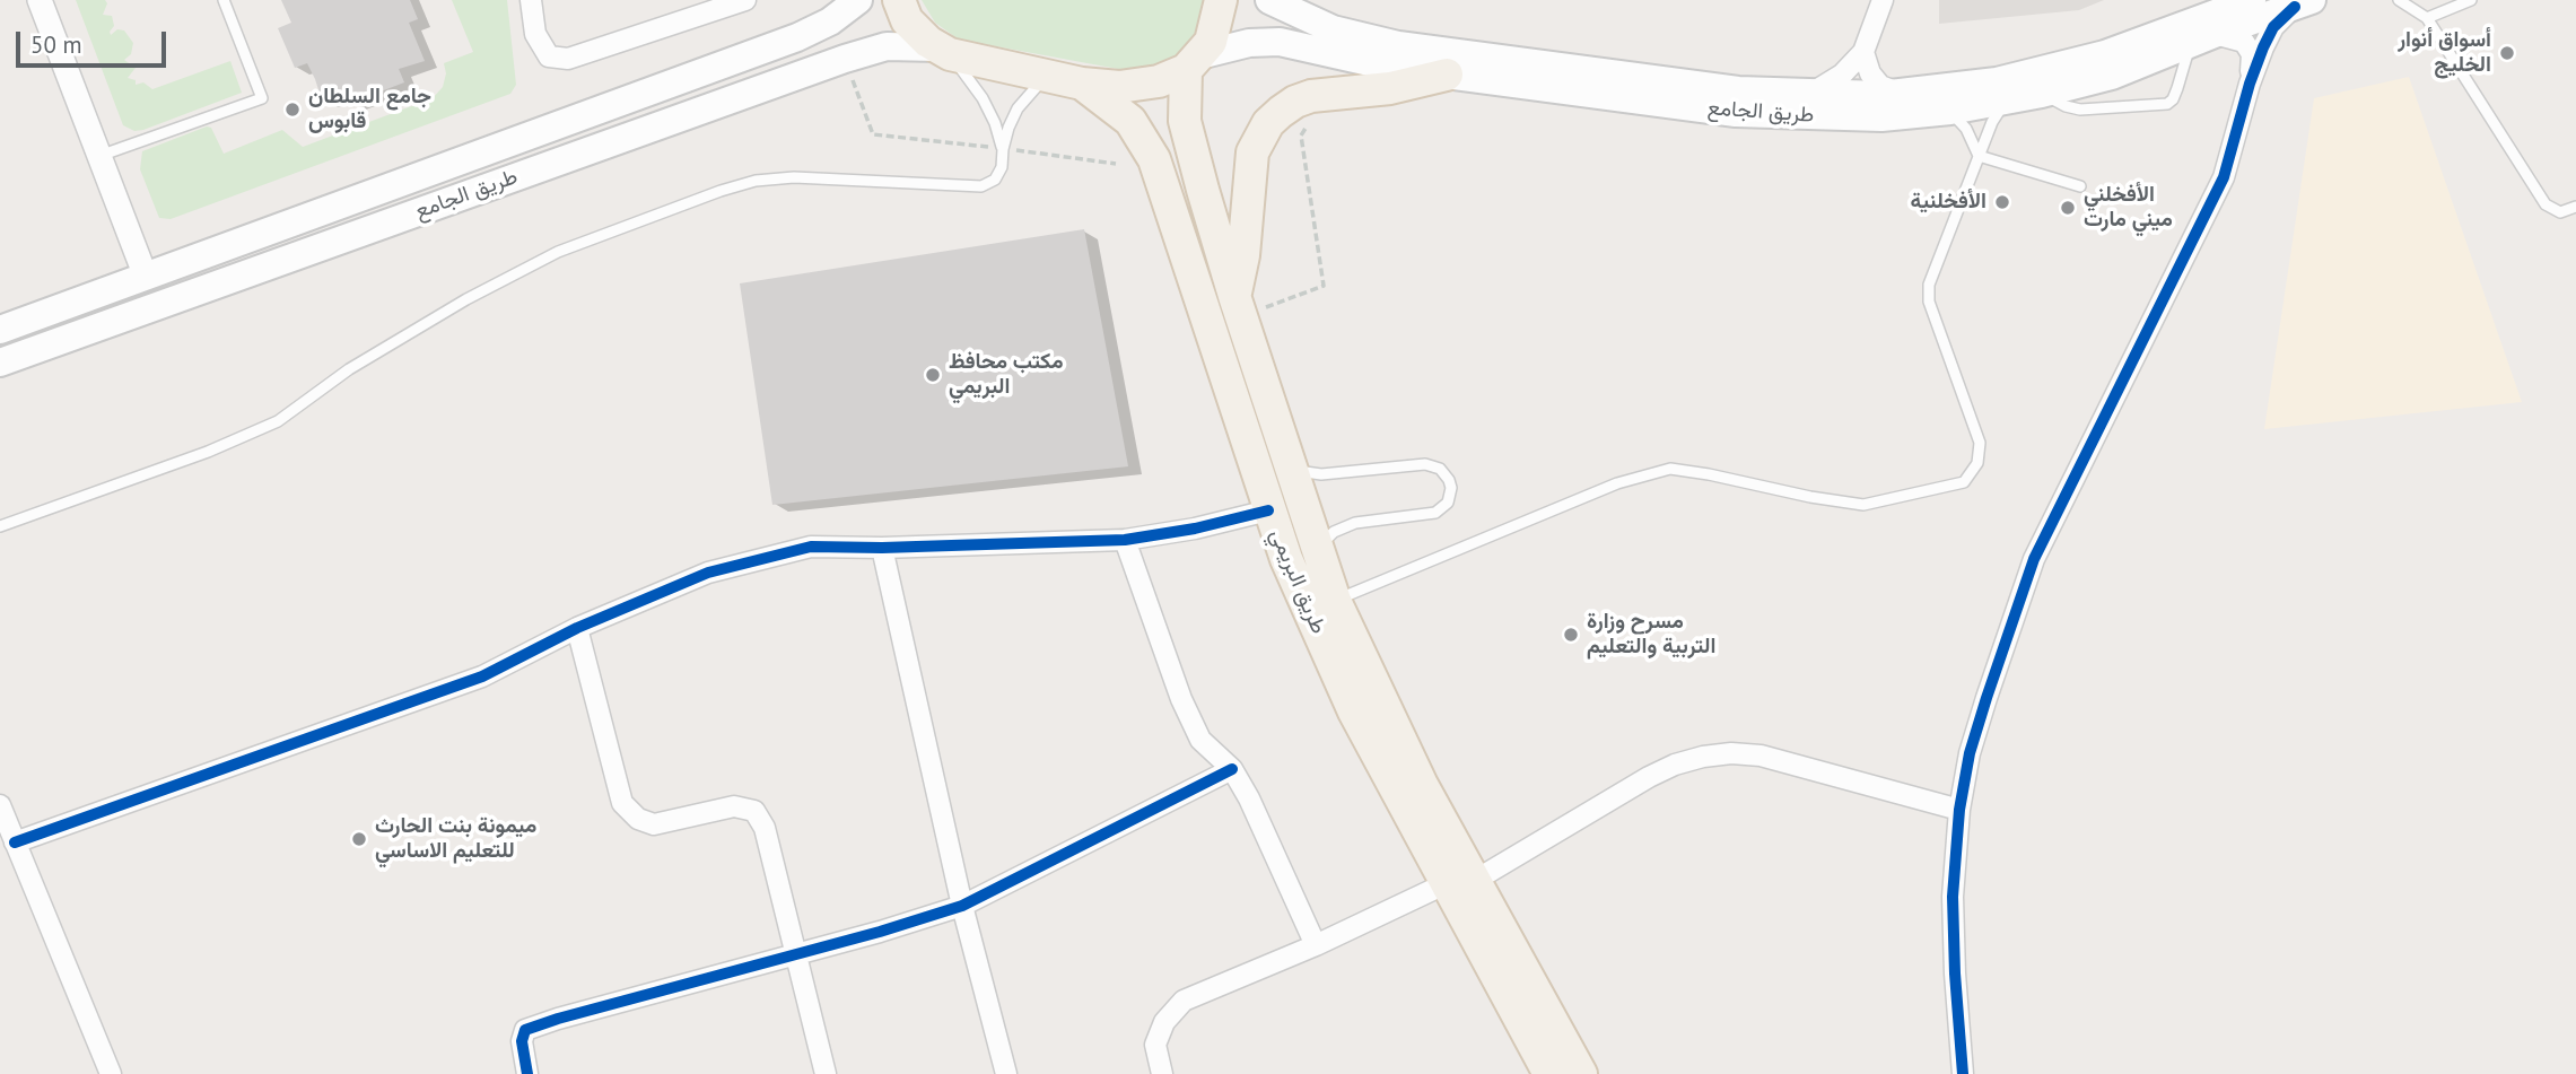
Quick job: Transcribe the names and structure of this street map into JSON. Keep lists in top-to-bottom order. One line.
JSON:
{"streets":{"main road":["طريق الجامع","طريق البريمي"]},"crossings":[["طريق الجامع","طريق البريمي"]],"places":["أسواق أنوار الخليج","جامع السلطان قابوس","الأفخلنية","الأفخلني ميني مارت","مكتب محافظ البريمي","مسرح وزارة التربية والتعليم","ميمونة بنت الحارث للتعليم الاساسي"],"scale_bar":"50 m"}
